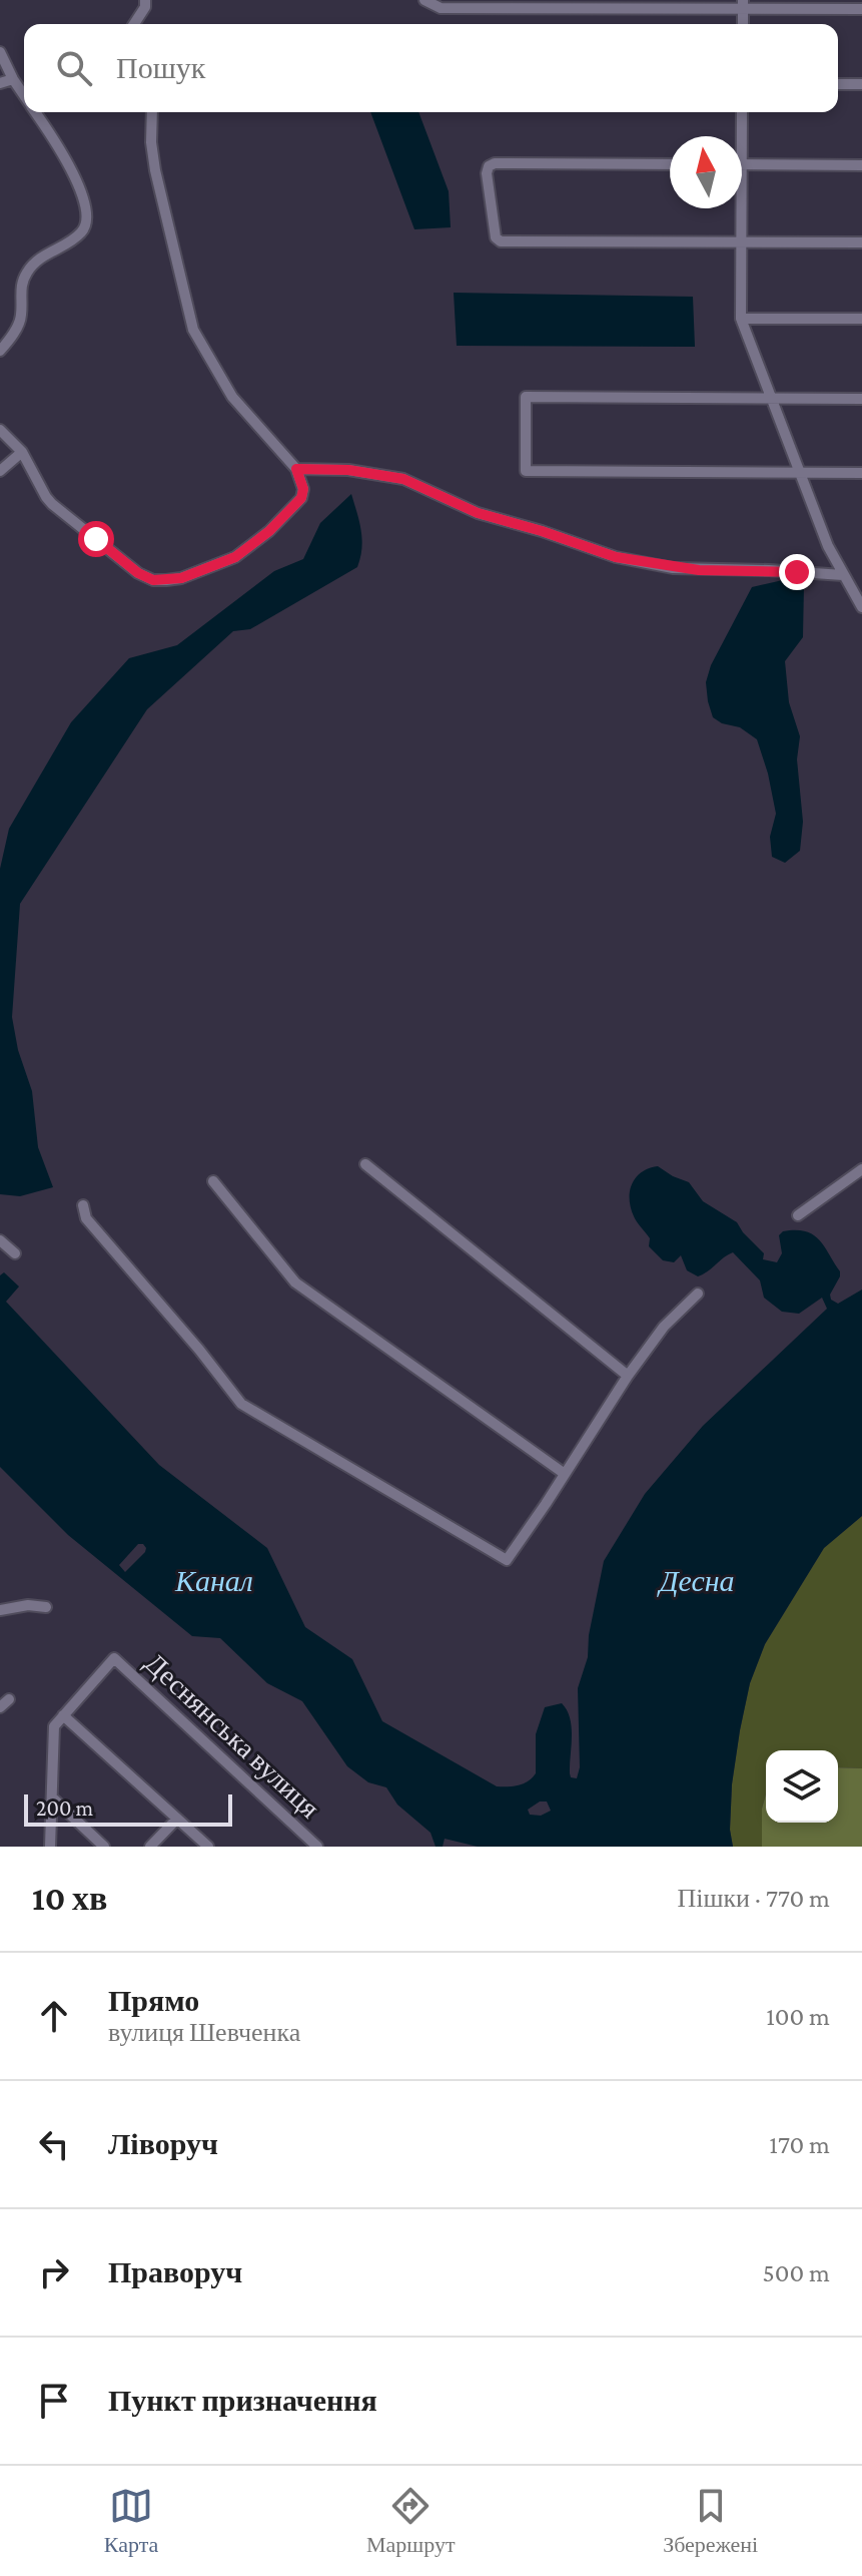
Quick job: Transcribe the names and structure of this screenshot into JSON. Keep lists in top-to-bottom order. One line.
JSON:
{"streets":{"street":["Деснянська вулиця"]},"water":["Канал","Десна"],"scale_bar":"200 m","north":"top","page":{"search":"Пошук","scale":"200 m","heading":["10 хв","Пішки · 770 m"],"list":[["Прямо","вулиця Шевченка","100 m"],["Ліворуч","170 m"],["Праворуч","500 m"],"Пункт призначення"],"nav":["Карта","Маршрут","Збережені"]}}
